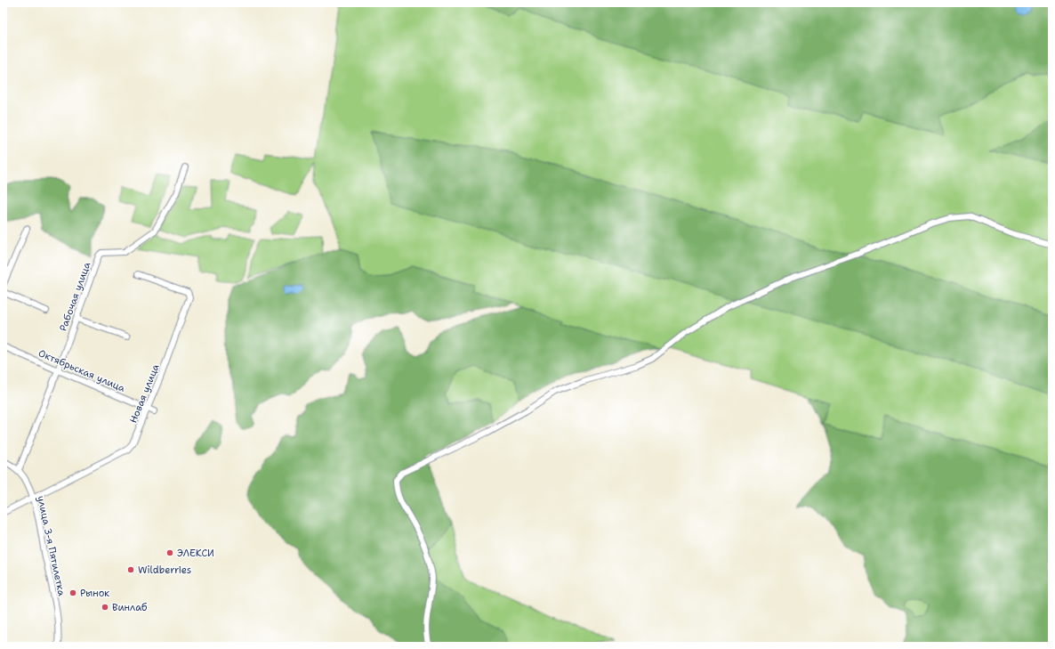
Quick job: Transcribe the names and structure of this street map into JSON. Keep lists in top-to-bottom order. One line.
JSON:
{"streets":{"street":["Рабочая улица","Октябрьская улица","Новая улица","улица 3-я Пятилетка"]},"crossings":[["Рабочая улица","Октябрьская улица"],["Рабочая улица","улица 3-я Пятилетка"],["Октябрьская улица","Новая улица"],["Новая улица","улица 3-я Пятилетка"]],"places":["ЭЛЕКСИ","Wildberries","Рынок","Винлаб"]}
